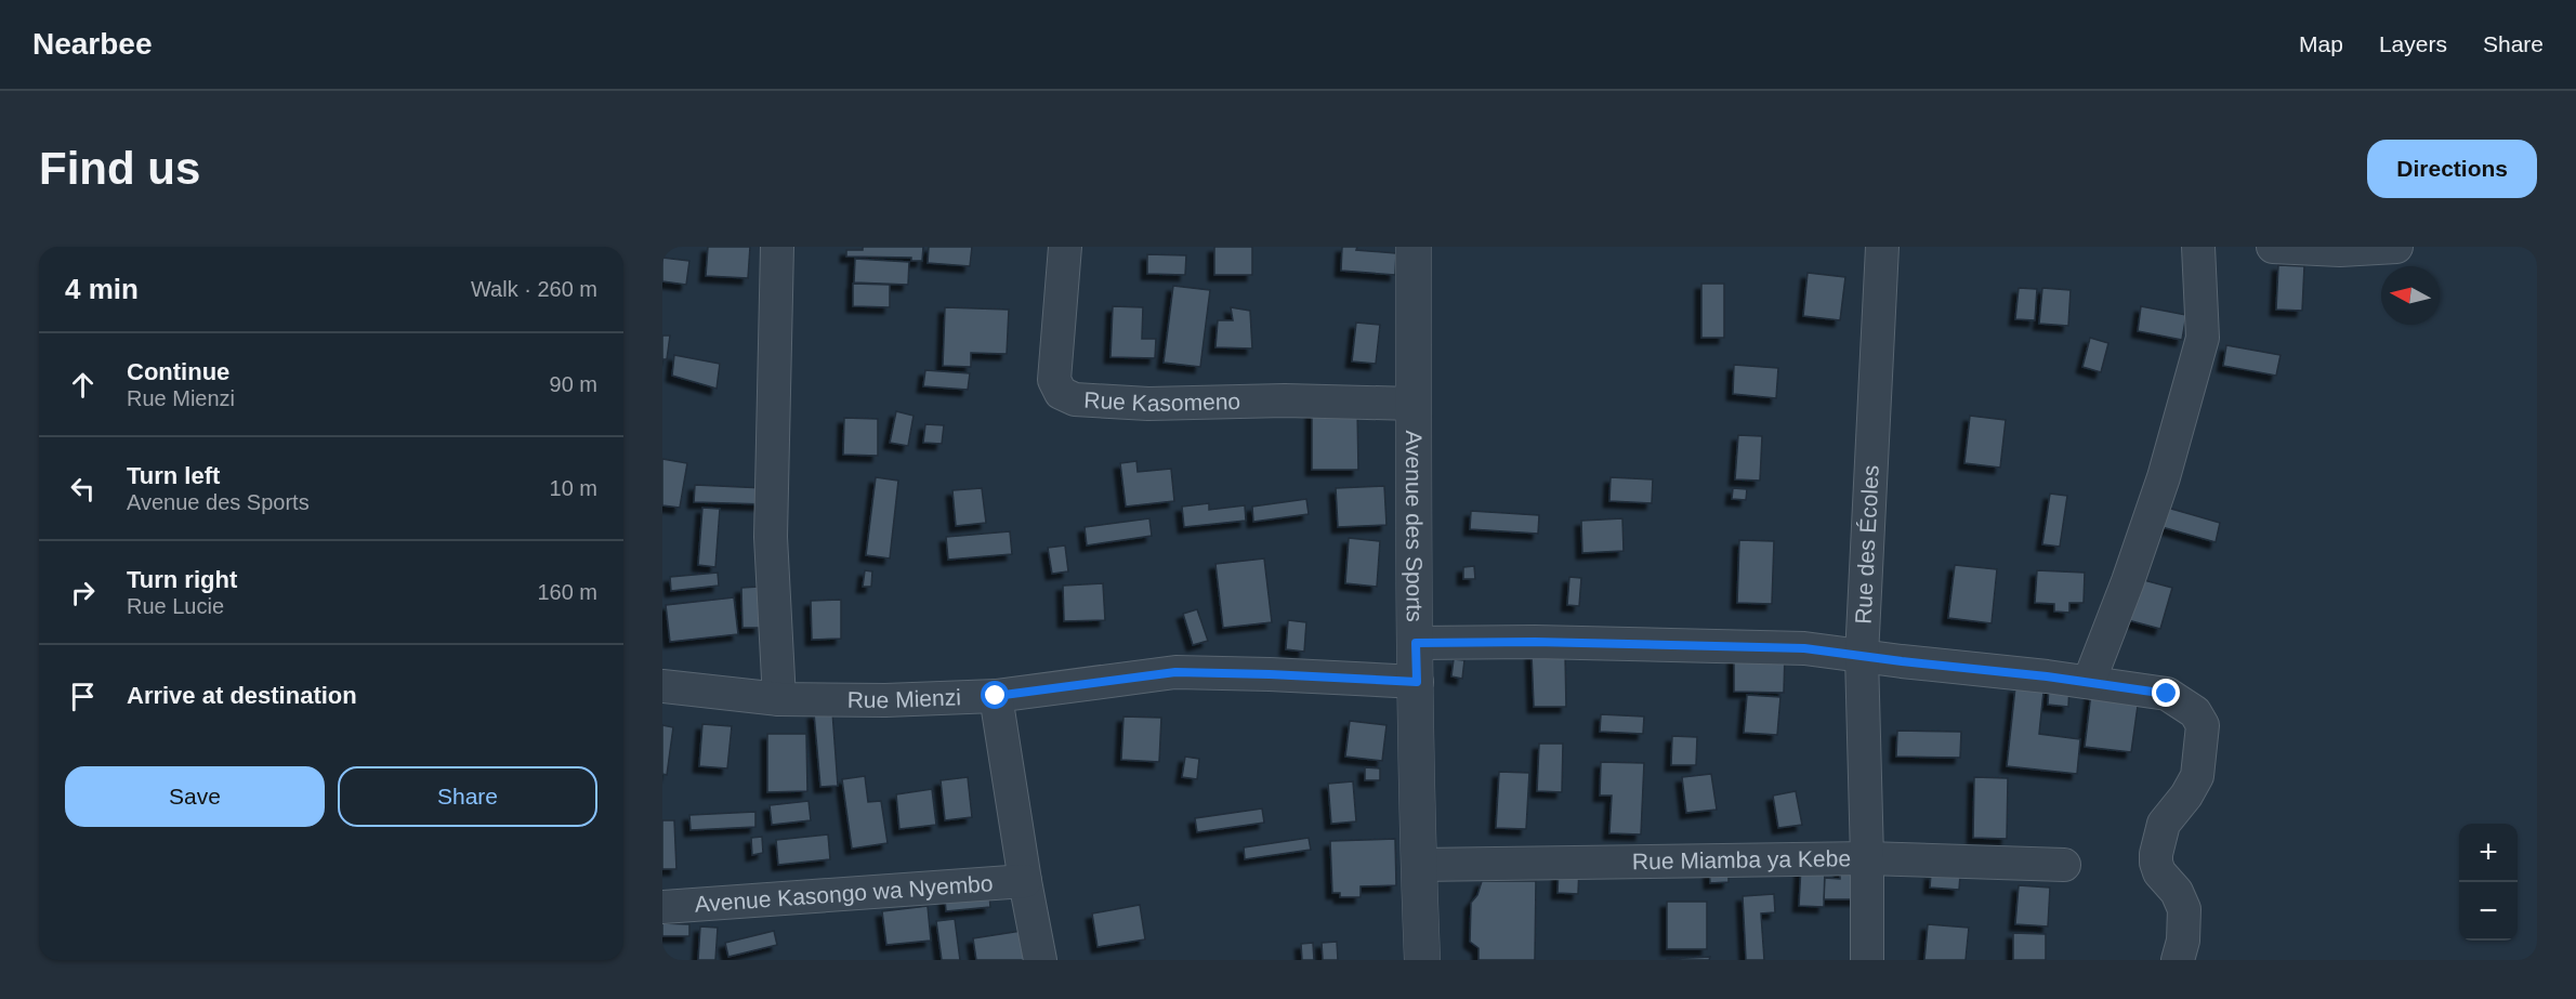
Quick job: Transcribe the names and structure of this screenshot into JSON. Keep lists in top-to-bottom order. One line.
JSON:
{"streets":{"street":["Rue Kasomeno","Avenue des Sports","Rue des Écoles","Rue Mienzi","Rue Miamba ya Kebe","Avenue Kasongo wa Nyembo"]},"crossings":[["Rue Kasomeno","Avenue des Sports"],["Avenue des Sports","Rue Mienzi"],["Avenue des Sports","Rue Miamba ya Kebe"],["Rue des Écoles","Rue Miamba ya Kebe"]],"north":"left","page":{"header":"Nearbee","nav":["Map","Layers","Share"],"buttons":["Directions",["Save","Share"]],"title":"Find us","heading":["4 min","Walk · 260 m"],"list":[["Continue","Rue Mienzi","90 m"],["Turn left","Avenue des Sports","10 m"],["Turn right","Rue Lucie","160 m"],"Arrive at destination"],"map_buttons":["+","−"]}}
